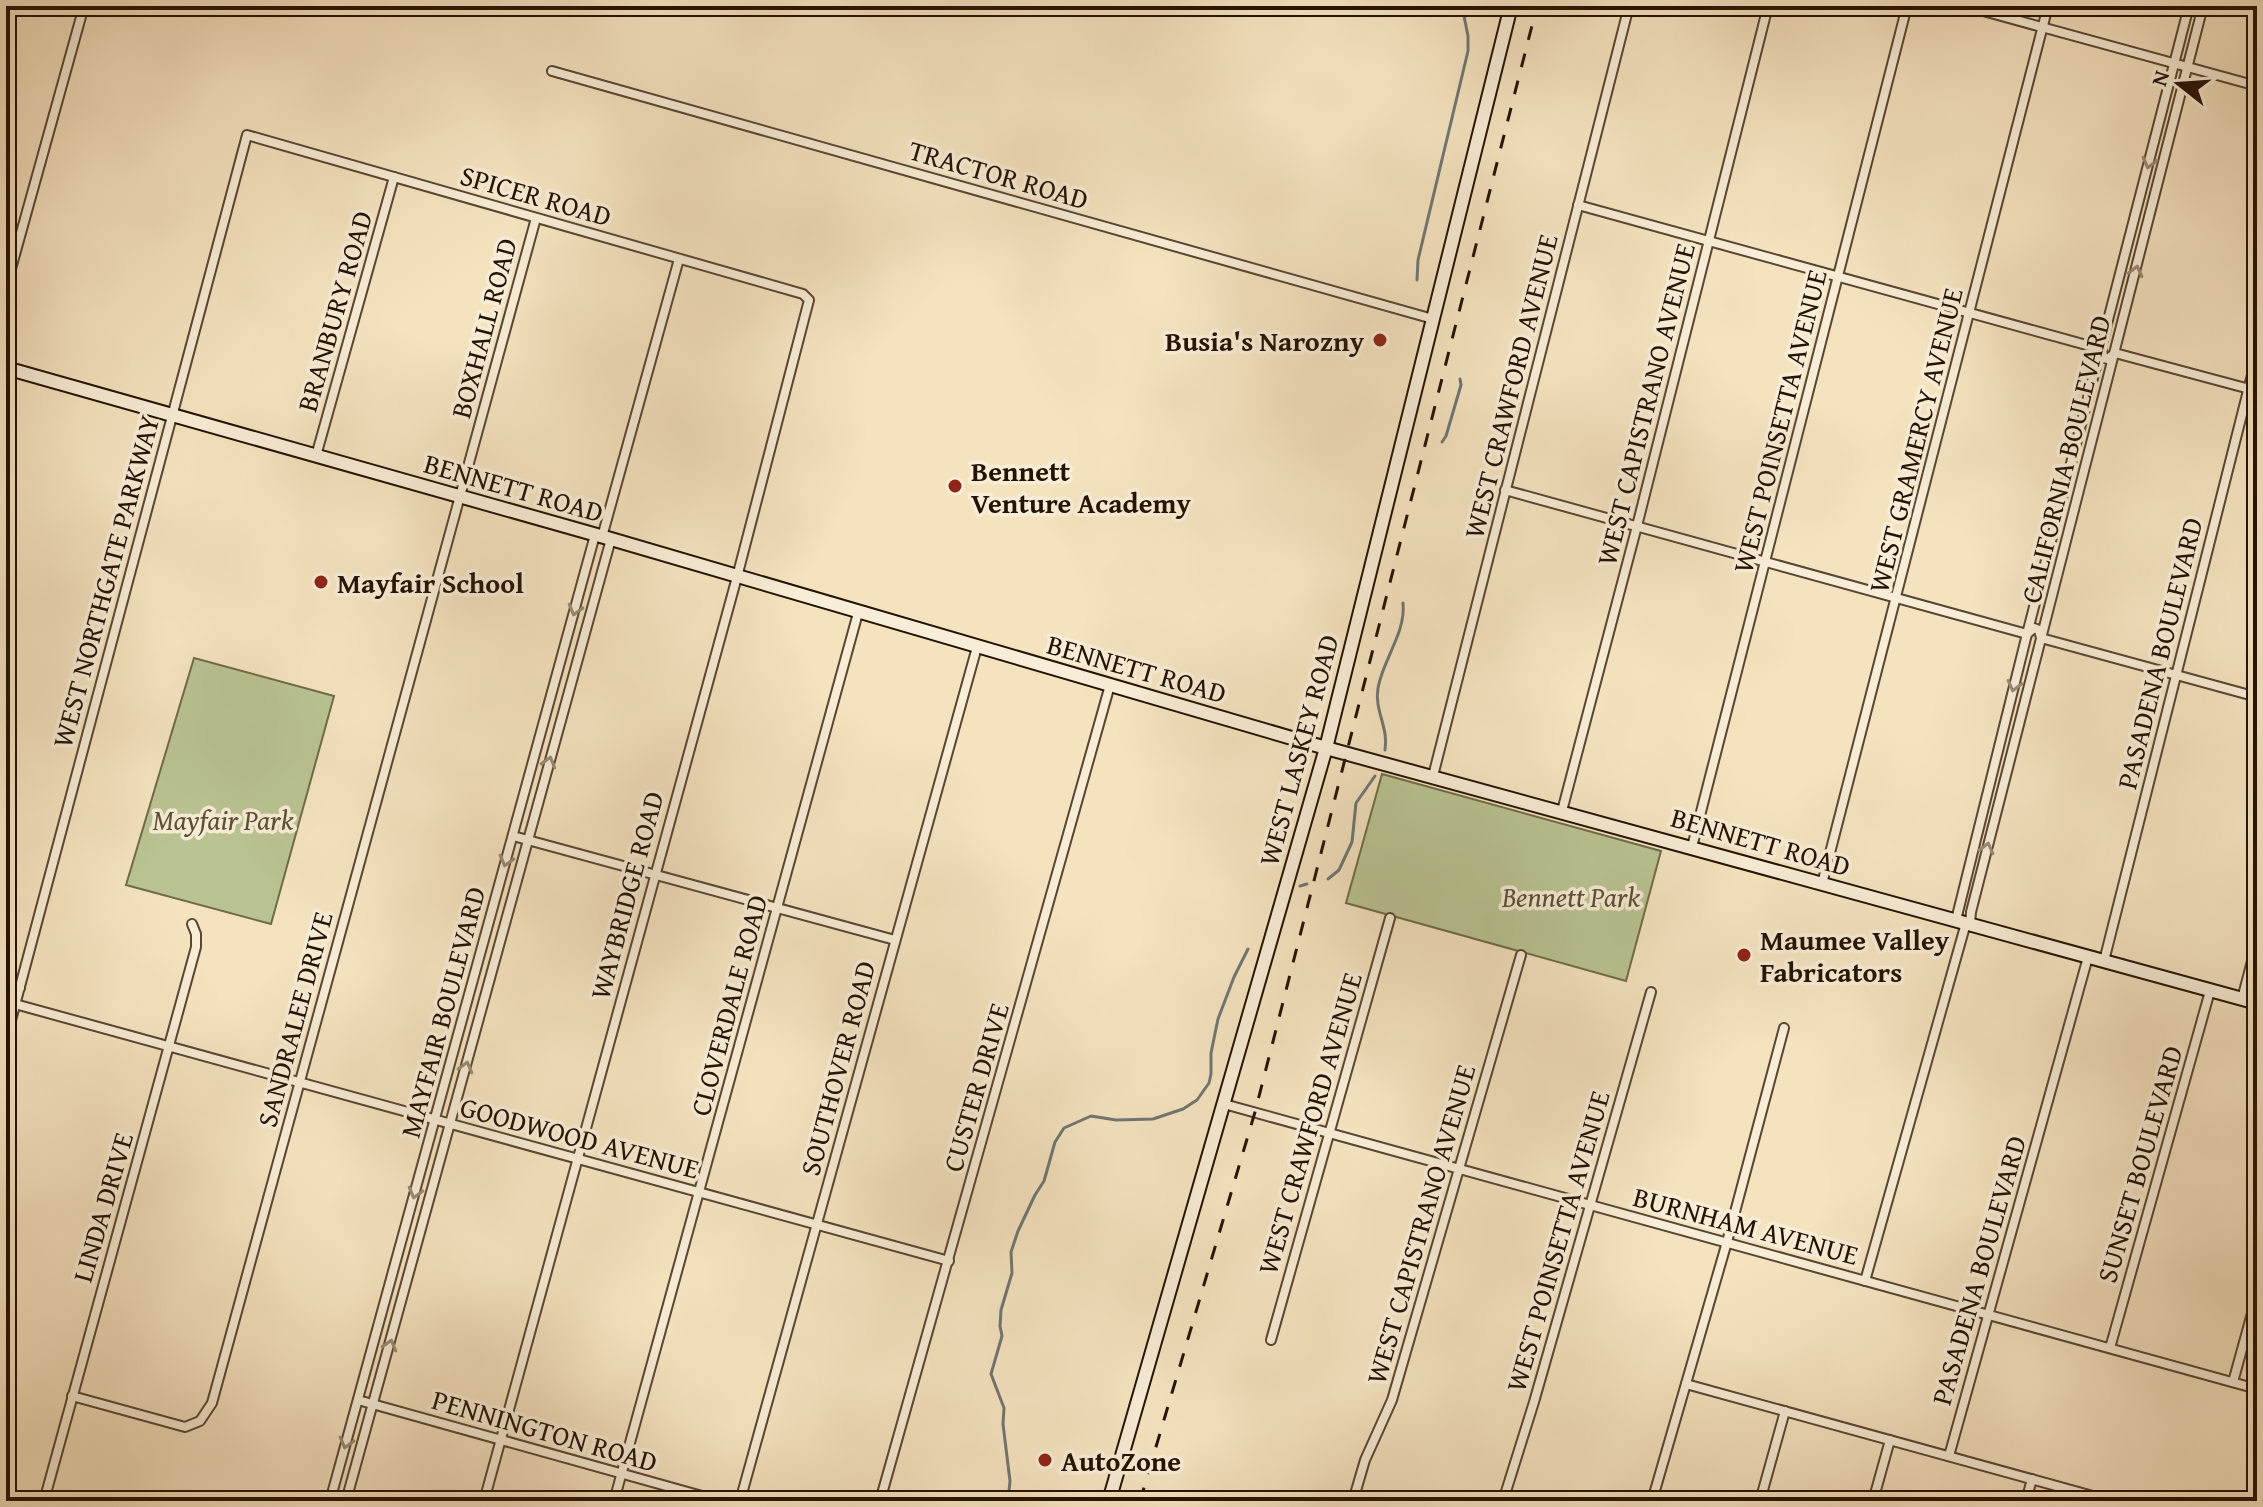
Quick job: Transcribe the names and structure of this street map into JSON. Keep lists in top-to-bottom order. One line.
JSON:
{"streets":{"street":["TRACTOR ROAD","SPICER ROAD","BRANBURY ROAD","BOXHALL ROAD","WEST CRAWFORD AVENUE","WEST CAPISTRANO AVENUE","WEST POINSETTA AVENUE","WEST GRAMERCY AVENUE","CALIFORNIA BOULEVARD","BENNETT ROAD","WEST NORTHGATE PARKWAY","PASADENA BOULEVARD","WEST LASKEY ROAD","WAYBRIDGE ROAD","CLOVERDALE ROAD","MAYFAIR BOULEVARD","SANDRALEE DRIVE","SOUTHOVER ROAD","CUSTER DRIVE","GOODWOOD AVENUE","SUNSET BOULEVARD","LINDA DRIVE","BURNHAM AVENUE","PENNINGTON ROAD"]},"crossings":[["TRACTOR ROAD","WEST LASKEY ROAD"],["SPICER ROAD","BRANBURY ROAD"],["SPICER ROAD","BOXHALL ROAD"],["SPICER ROAD","WEST NORTHGATE PARKWAY"],["SPICER ROAD","WAYBRIDGE ROAD"],["SPICER ROAD","MAYFAIR BOULEVARD"],["BRANBURY ROAD","BENNETT ROAD"],["BOXHALL ROAD","BENNETT ROAD"],["BOXHALL ROAD","SANDRALEE DRIVE"],["WEST CRAWFORD AVENUE","BENNETT ROAD"],["WEST CRAWFORD AVENUE","BURNHAM AVENUE"],["WEST CAPISTRANO AVENUE","BENNETT ROAD"],["WEST CAPISTRANO AVENUE","BURNHAM AVENUE"],["WEST POINSETTA AVENUE","BENNETT ROAD"],["WEST POINSETTA AVENUE","BURNHAM AVENUE"],["WEST GRAMERCY AVENUE","BENNETT ROAD"],["CALIFORNIA BOULEVARD","BENNETT ROAD"],["CALIFORNIA BOULEVARD","BURNHAM AVENUE"],["BENNETT ROAD","WEST NORTHGATE PARKWAY"],["BENNETT ROAD","PASADENA BOULEVARD"],["BENNETT ROAD","WEST LASKEY ROAD"],["BENNETT ROAD","WAYBRIDGE ROAD"],["BENNETT ROAD","CLOVERDALE ROAD"],["BENNETT ROAD","MAYFAIR BOULEVARD"],["BENNETT ROAD","SANDRALEE DRIVE"],["BENNETT ROAD","SOUTHOVER ROAD"],["BENNETT ROAD","CUSTER DRIVE"],["BENNETT ROAD","SUNSET BOULEVARD"],["WEST NORTHGATE PARKWAY","GOODWOOD AVENUE"],["PASADENA BOULEVARD","BURNHAM AVENUE"],["WEST LASKEY ROAD","BURNHAM AVENUE"],["WAYBRIDGE ROAD","GOODWOOD AVENUE"],["WAYBRIDGE ROAD","PENNINGTON ROAD"],["CLOVERDALE ROAD","GOODWOOD AVENUE"],["CLOVERDALE ROAD","PENNINGTON ROAD"],["MAYFAIR BOULEVARD","GOODWOOD AVENUE"],["MAYFAIR BOULEVARD","PENNINGTON ROAD"],["SANDRALEE DRIVE","GOODWOOD AVENUE"],["SANDRALEE DRIVE","LINDA DRIVE"],["SOUTHOVER ROAD","GOODWOOD AVENUE"],["CUSTER DRIVE","GOODWOOD AVENUE"],["GOODWOOD AVENUE","LINDA DRIVE"],["SUNSET BOULEVARD","BURNHAM AVENUE"]],"parks":["Mayfair Park","Bennett Park"],"places":["Busia's Narozny","Bennett Venture Academy","Mayfair School","Maumee Valley Fabricators","AutoZone"],"north":"left"}
